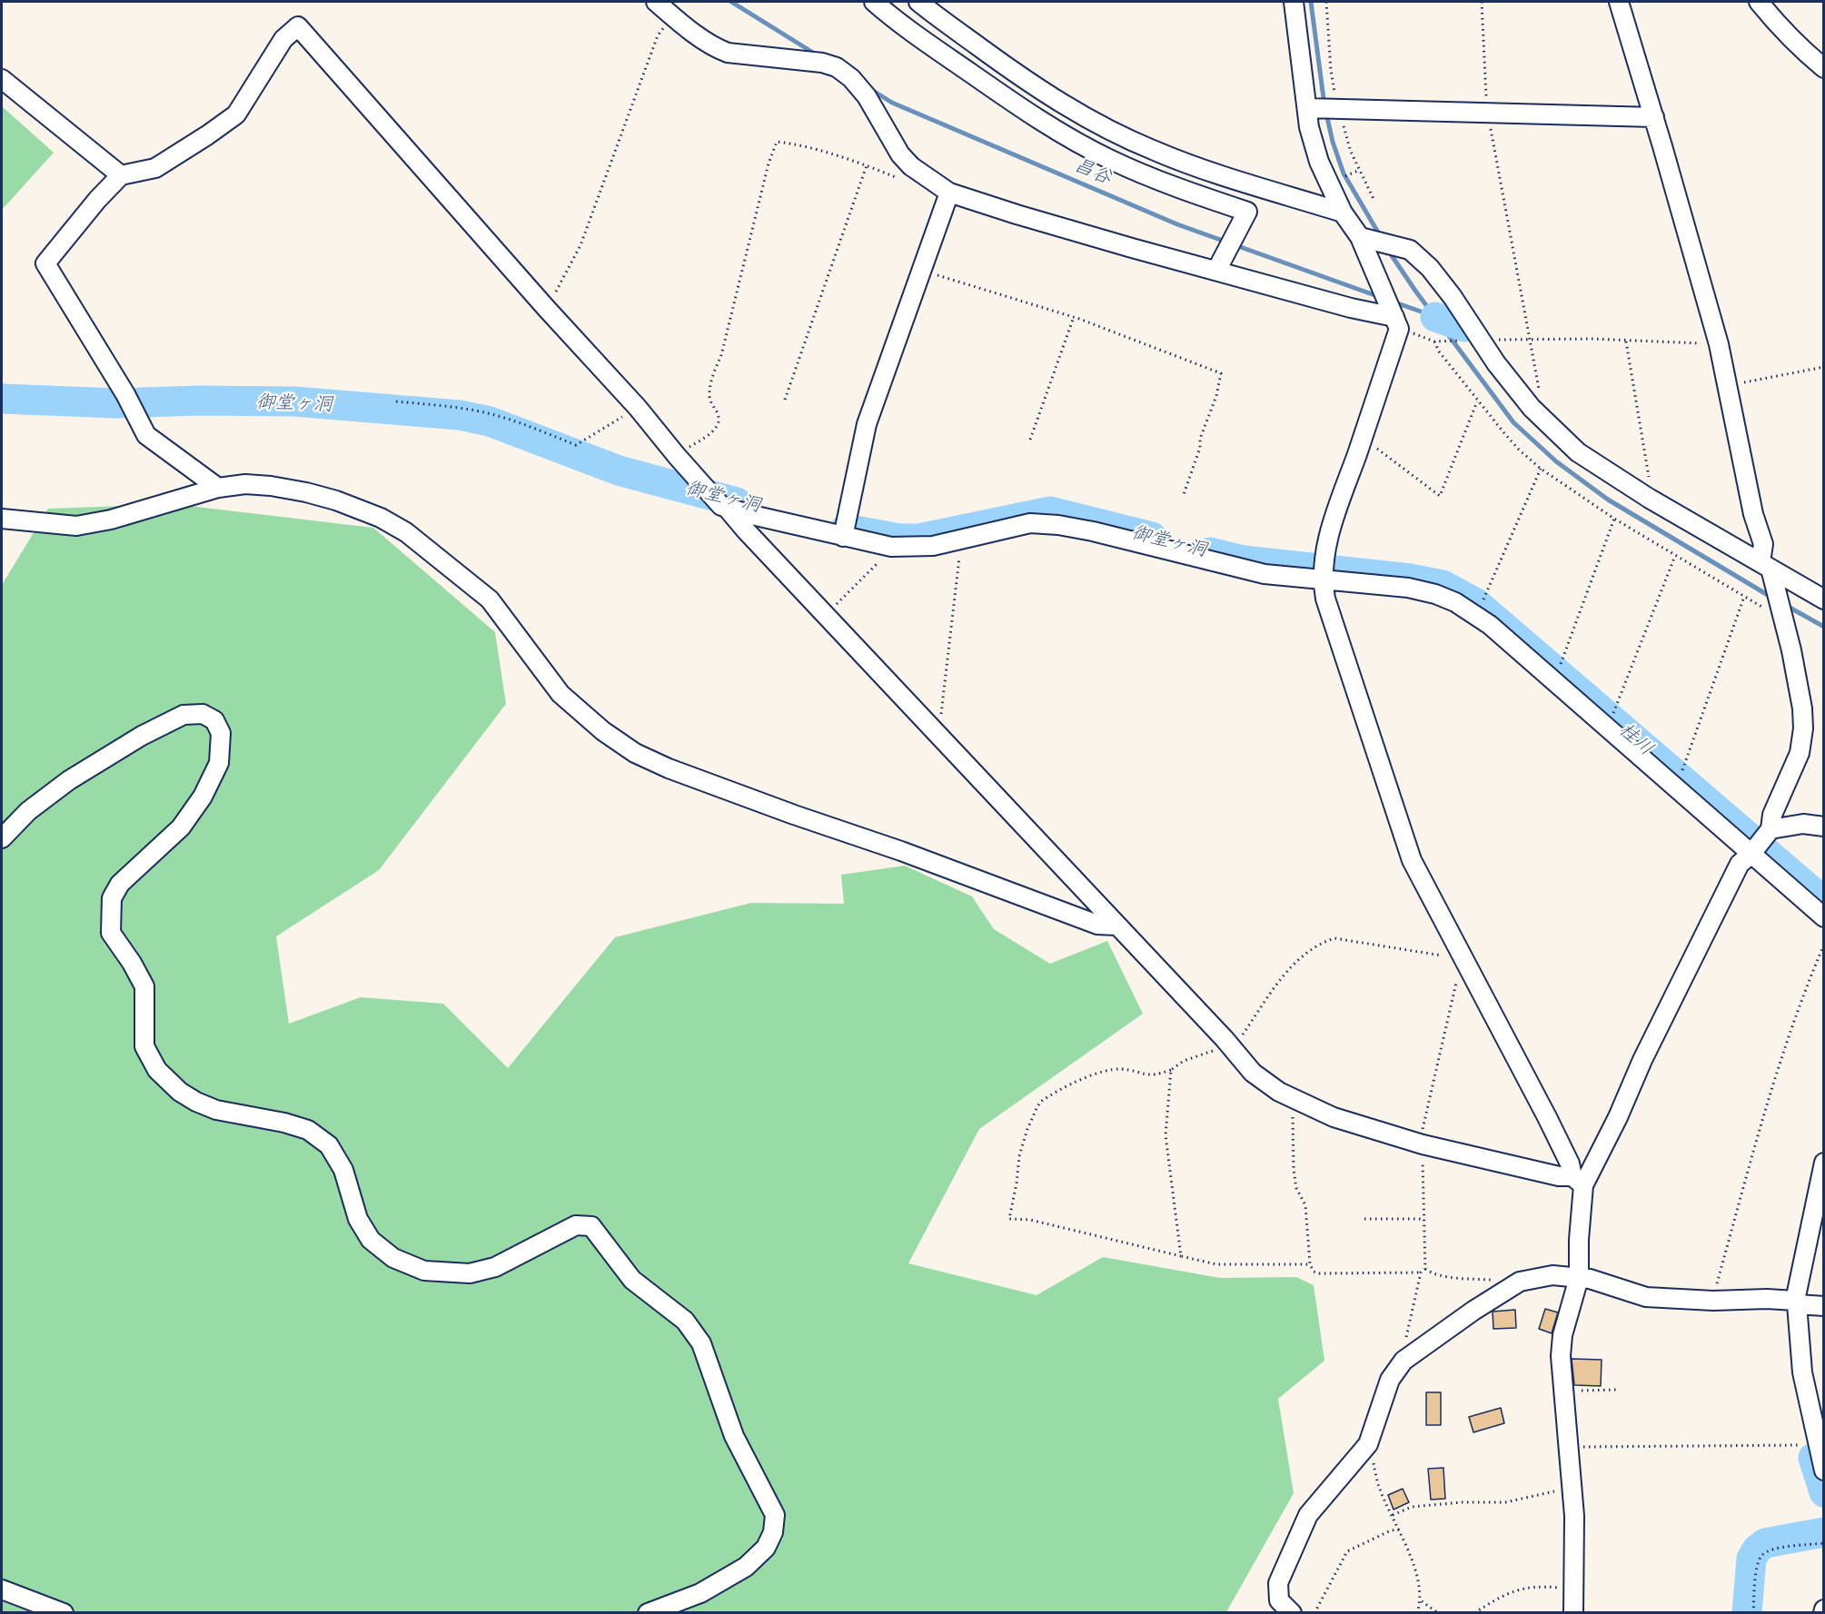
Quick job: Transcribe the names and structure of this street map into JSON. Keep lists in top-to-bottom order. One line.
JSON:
{"water":["昌谷","御堂ヶ洞","桂川"]}
